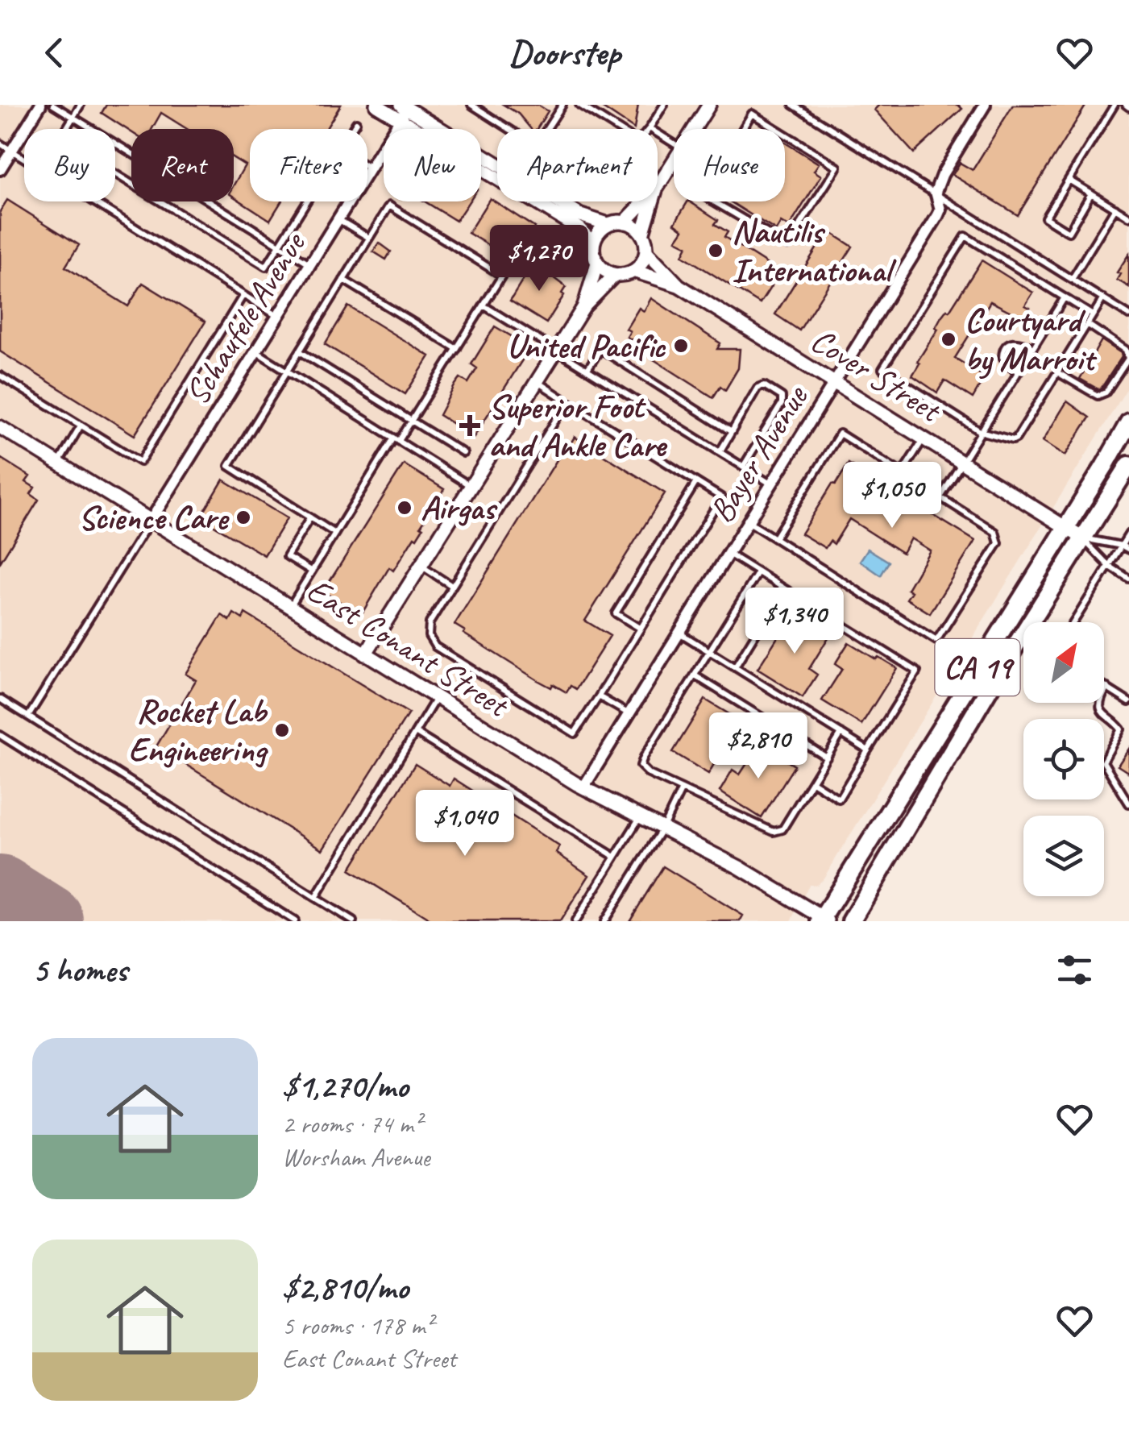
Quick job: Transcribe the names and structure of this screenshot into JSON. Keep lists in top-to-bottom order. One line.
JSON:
{"streets":{"main road":["CA 19"],"street":["Schaufele Avenue","Cover Street","Bayer Avenue","East Conant Street"]},"crossings":[["Schaufele Avenue","East Conant Street"],["Cover Street","Bayer Avenue"],["Cover Street","CA 19"],["Bayer Avenue","East Conant Street"],["East Conant Street","CA 19"]],"places":{"other":["Nautilis International","Courtyard by Marroit","United Pacific","Airgas","Science Care","Rocket Lab Engineering"],"health":["Superior Foot and Ankle Care"]},"north":"top right","page":{"header":"Doorstep","chip":["Buy","Rent","Filters","New","Apartment","House"],"price":["$1,270","$1,050","$1,340","$2,810","$1,040"],"heading":"5 homes","list":[{"name":"$1,270/mo","note":"2 rooms · 74 m² · Worsham Avenue"},{"name":"$2,810/mo","note":"5 rooms · 178 m² · East Conant Street"}]}}
